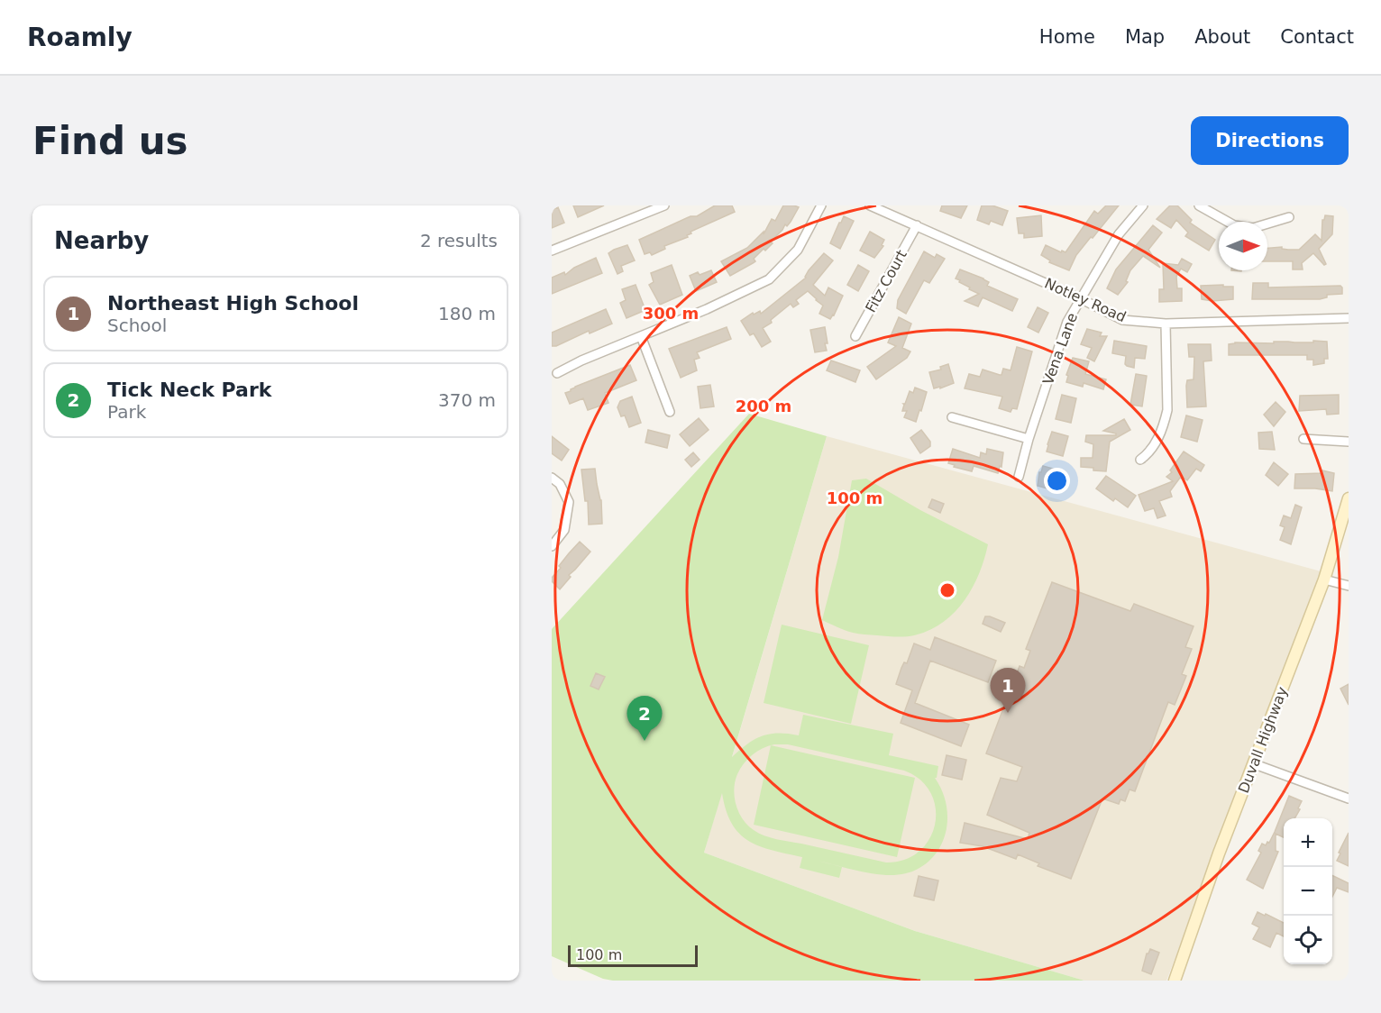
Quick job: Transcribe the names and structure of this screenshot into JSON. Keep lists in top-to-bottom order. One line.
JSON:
{"streets":{"street":["Fitz Court","Notley Road","Vena Lane","Duvall Highway"]},"crossings":[["Fitz Court","Notley Road"],["Notley Road","Vena Lane"]],"scale_bar":"100 m","north":"right","page":{"header":"Roamly","nav":["Home","Map","About","Contact"],"buttons":"Directions","title":"Find us","heading":["Nearby","2 results"],"list":[{"mark":"1","name":"Northeast High School","note":"School","value":"180 m"},{"mark":"2","name":"Tick Neck Park","note":"Park","value":"370 m"}],"pins":["1","2"],"map_buttons":["+","−"],"scale":"100 m"},"rings":["300 m","200 m","100 m"]}
